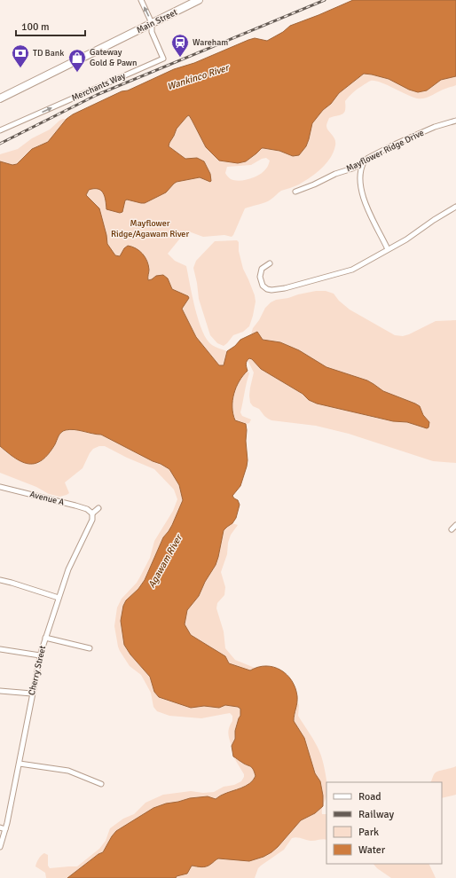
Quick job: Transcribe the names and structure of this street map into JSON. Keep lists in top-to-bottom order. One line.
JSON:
{"streets":{"main road":["Main Street"],"street":["Merchants Way","Mayflower Ridge Drive","Avenue A","Cherry Street"]},"crossings":[["Main Street","Merchants Way"],["Avenue A","Cherry Street"]],"one_way":["Merchants Way"],"water":["Wankinco River","Agawam River"],"parks":["Mayflower Ridge/Agawam River"],"places":{"station":["Wareham"],"bank":["TD Bank"],"shop":["Gateway Gold & Pawn"]},"legend":["Road","Railway","Park","Water"],"scale_bar":"100 m"}
